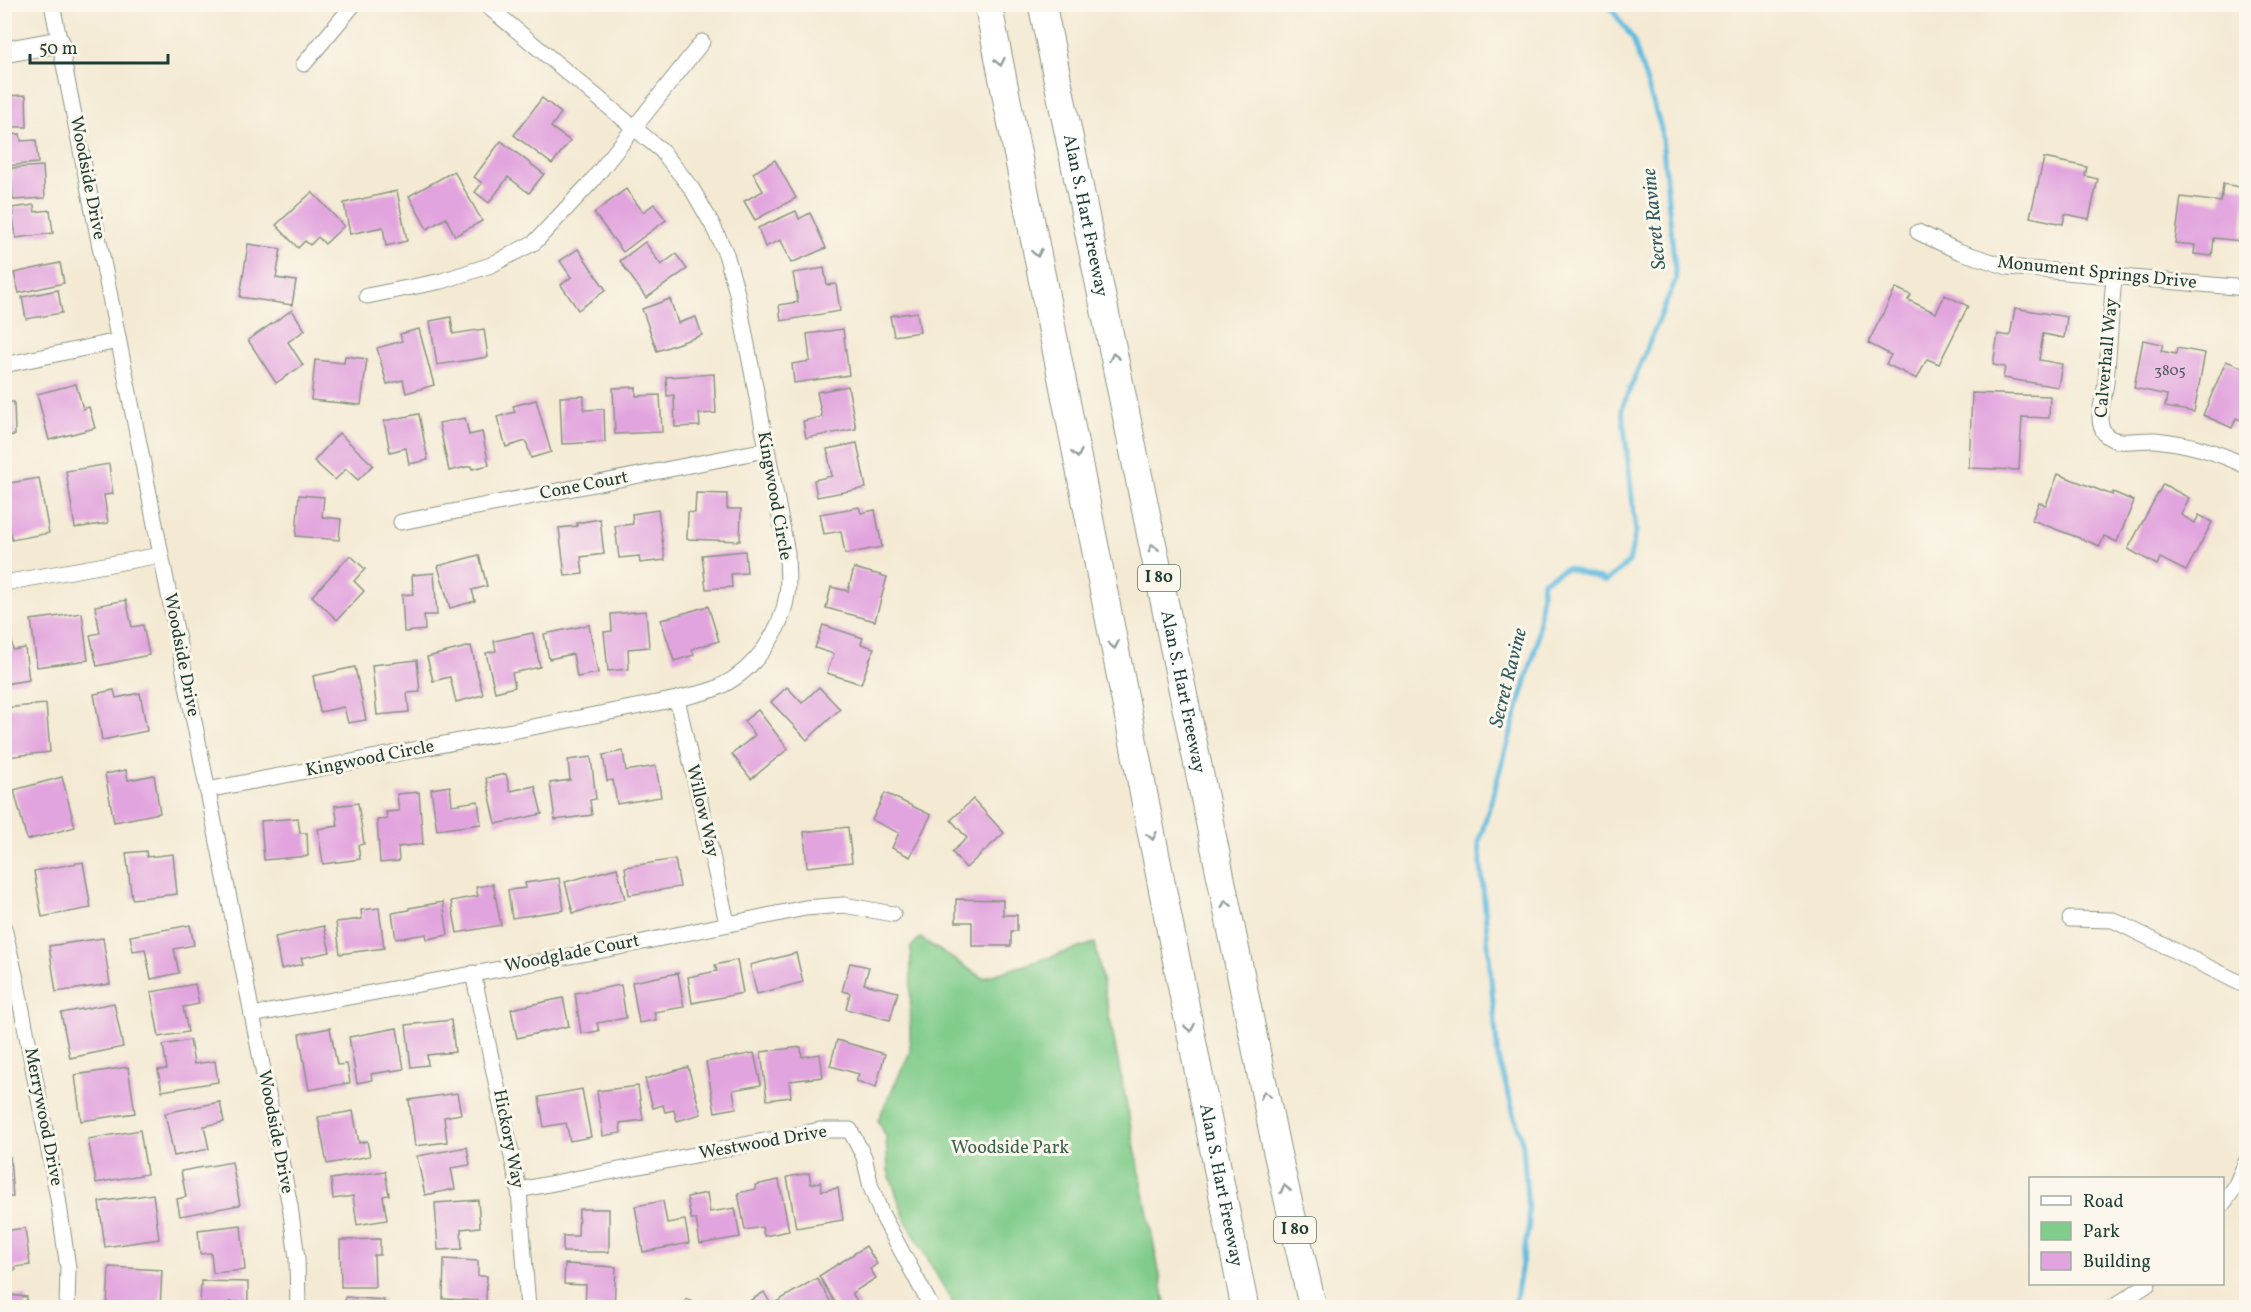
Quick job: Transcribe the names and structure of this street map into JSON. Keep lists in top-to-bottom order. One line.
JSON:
{"streets":{"highway":["Alan S. Hart Freeway","I 80"],"street":["Woodside Drive","Monument Springs Drive","Calverhall Way","Cone Court","Kingwood Circle","Willow Way","Woodglade Court","Merrywood Drive","Hickory Way","Westwood Drive"]},"crossings":[["Woodside Drive","Kingwood Circle"],["Woodside Drive","Woodglade Court"],["Monument Springs Drive","Calverhall Way"],["Cone Court","Kingwood Circle"],["Kingwood Circle","Willow Way"],["Willow Way","Woodglade Court"],["Woodglade Court","Hickory Way"],["Hickory Way","Westwood Drive"]],"water":["Secret Ravine"],"parks":["Woodside Park"],"house_numbers":["3805"],"legend":["Road","Park","Building"],"scale_bar":"50 m"}
